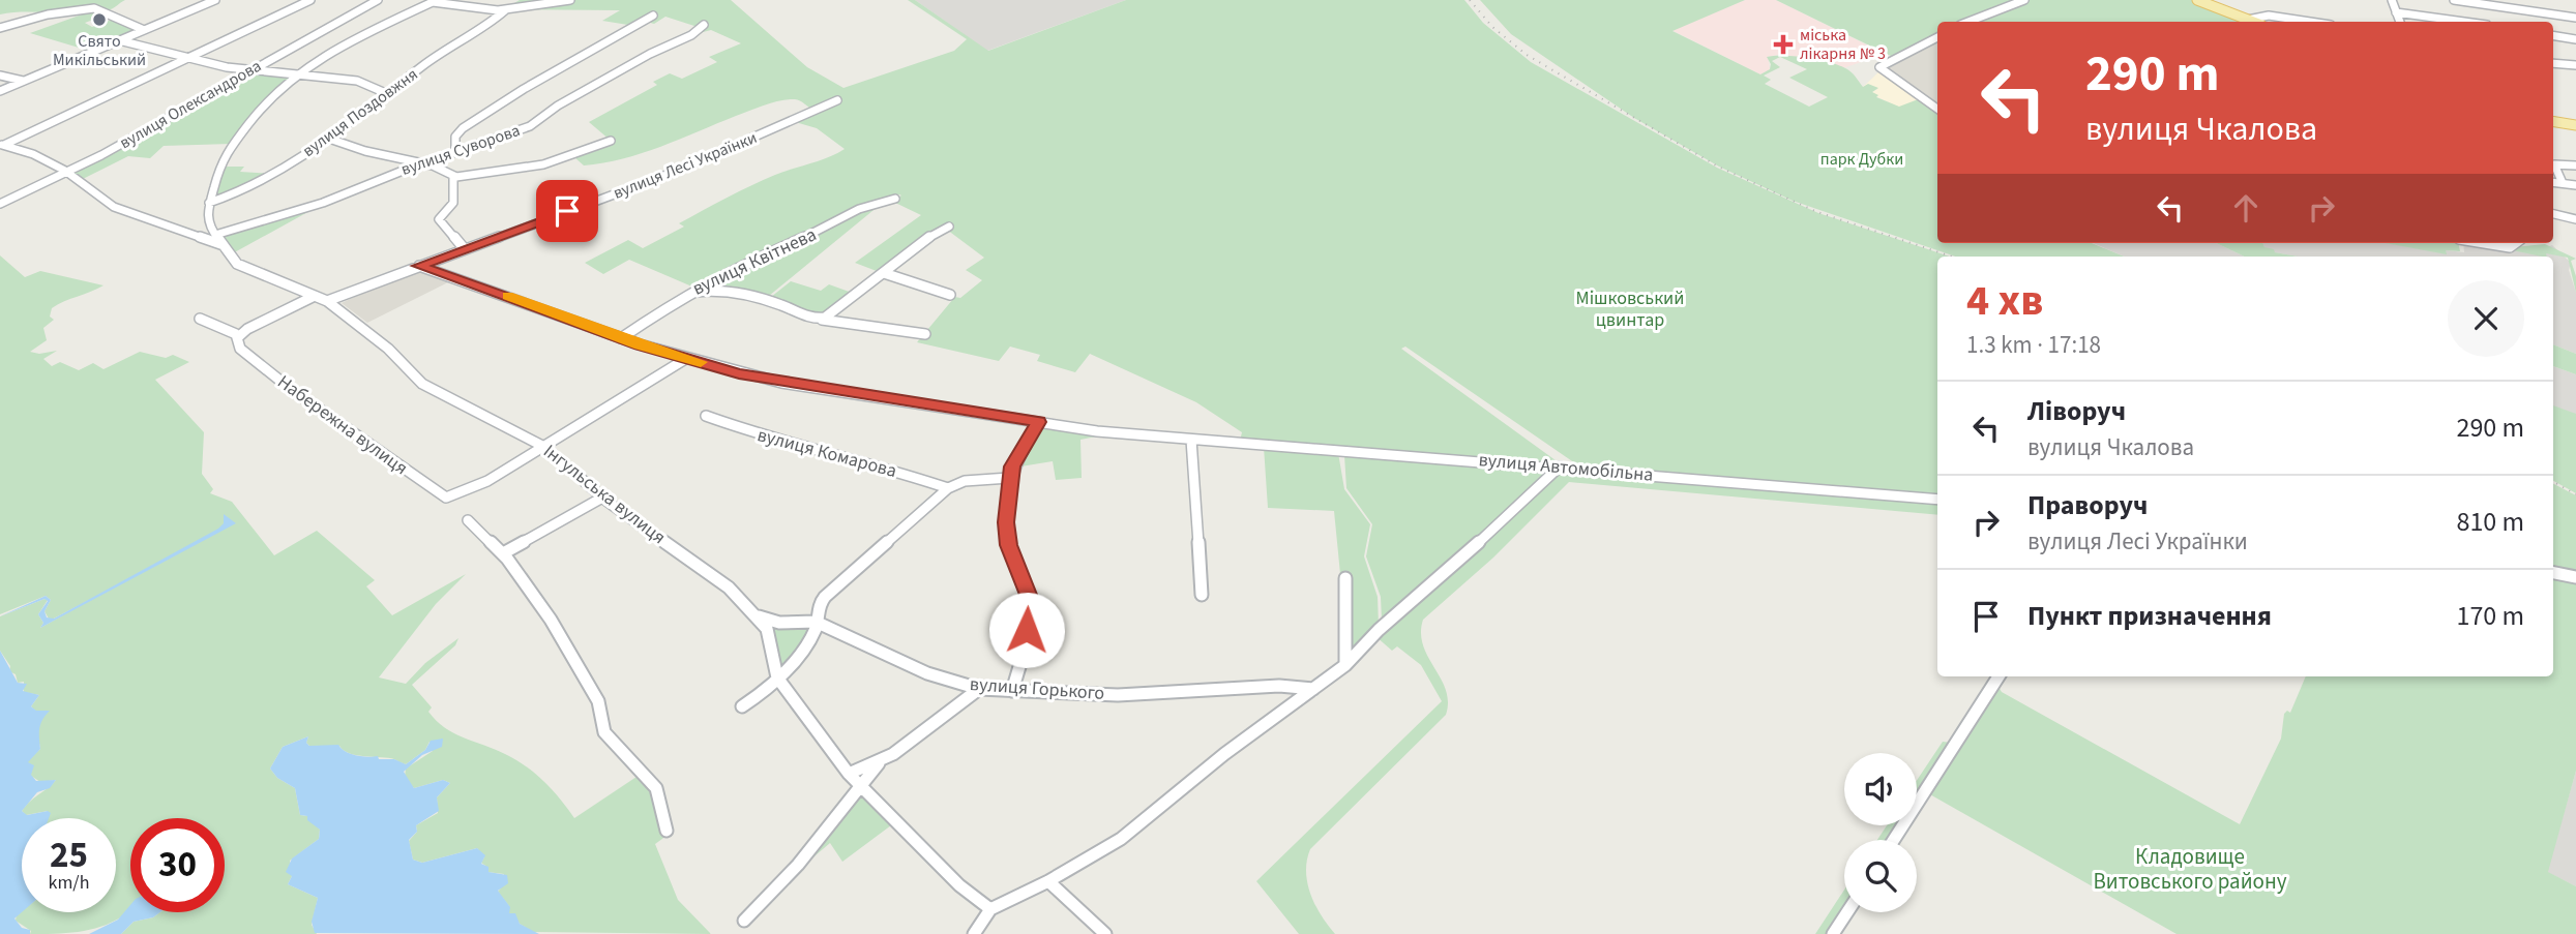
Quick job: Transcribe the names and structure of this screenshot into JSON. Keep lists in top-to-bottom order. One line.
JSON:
{"streets":{"street":["вулиця Олександрова","вулиця Поздовжня","вулиця Суворова","вулиця Лесі Українки","вулиця Квітнева","Набережна вулиця","вулиця Комарова","вулиця Автомобільна","Інгульська вулиця","вулиця Горького"]},"crossings":[["вулиця Олександрова","Інгульська вулиця"],["вулиця Лесі Українки","вулиця Автомобільна"],["вулиця Лесі Українки","Інгульська вулиця"],["вулиця Квітнева","вулиця Автомобільна"],["Набережна вулиця","Інгульська вулиця"],["Інгульська вулиця","вулиця Горького"]],"parks":["парк Дубки","Мішковський цвинтар","Кладовище Витовського району"],"places":{"other":["Свято Микільський"],"health":["міська лікарня № 3"]},"page":{"turn":["290 m","вулиця Чкалова"],"heading":["4 хв","1.3 km · 17:18"],"list":[{"name":"Ліворуч","note":"вулиця Чкалова","value":"290 m"},{"name":"Праворуч","note":"вулиця Лесі Українки","value":"810 m"},{"name":"Пункт призначення","value":"170 m"}],"speed":"25 km/h","limit":"30"}}
